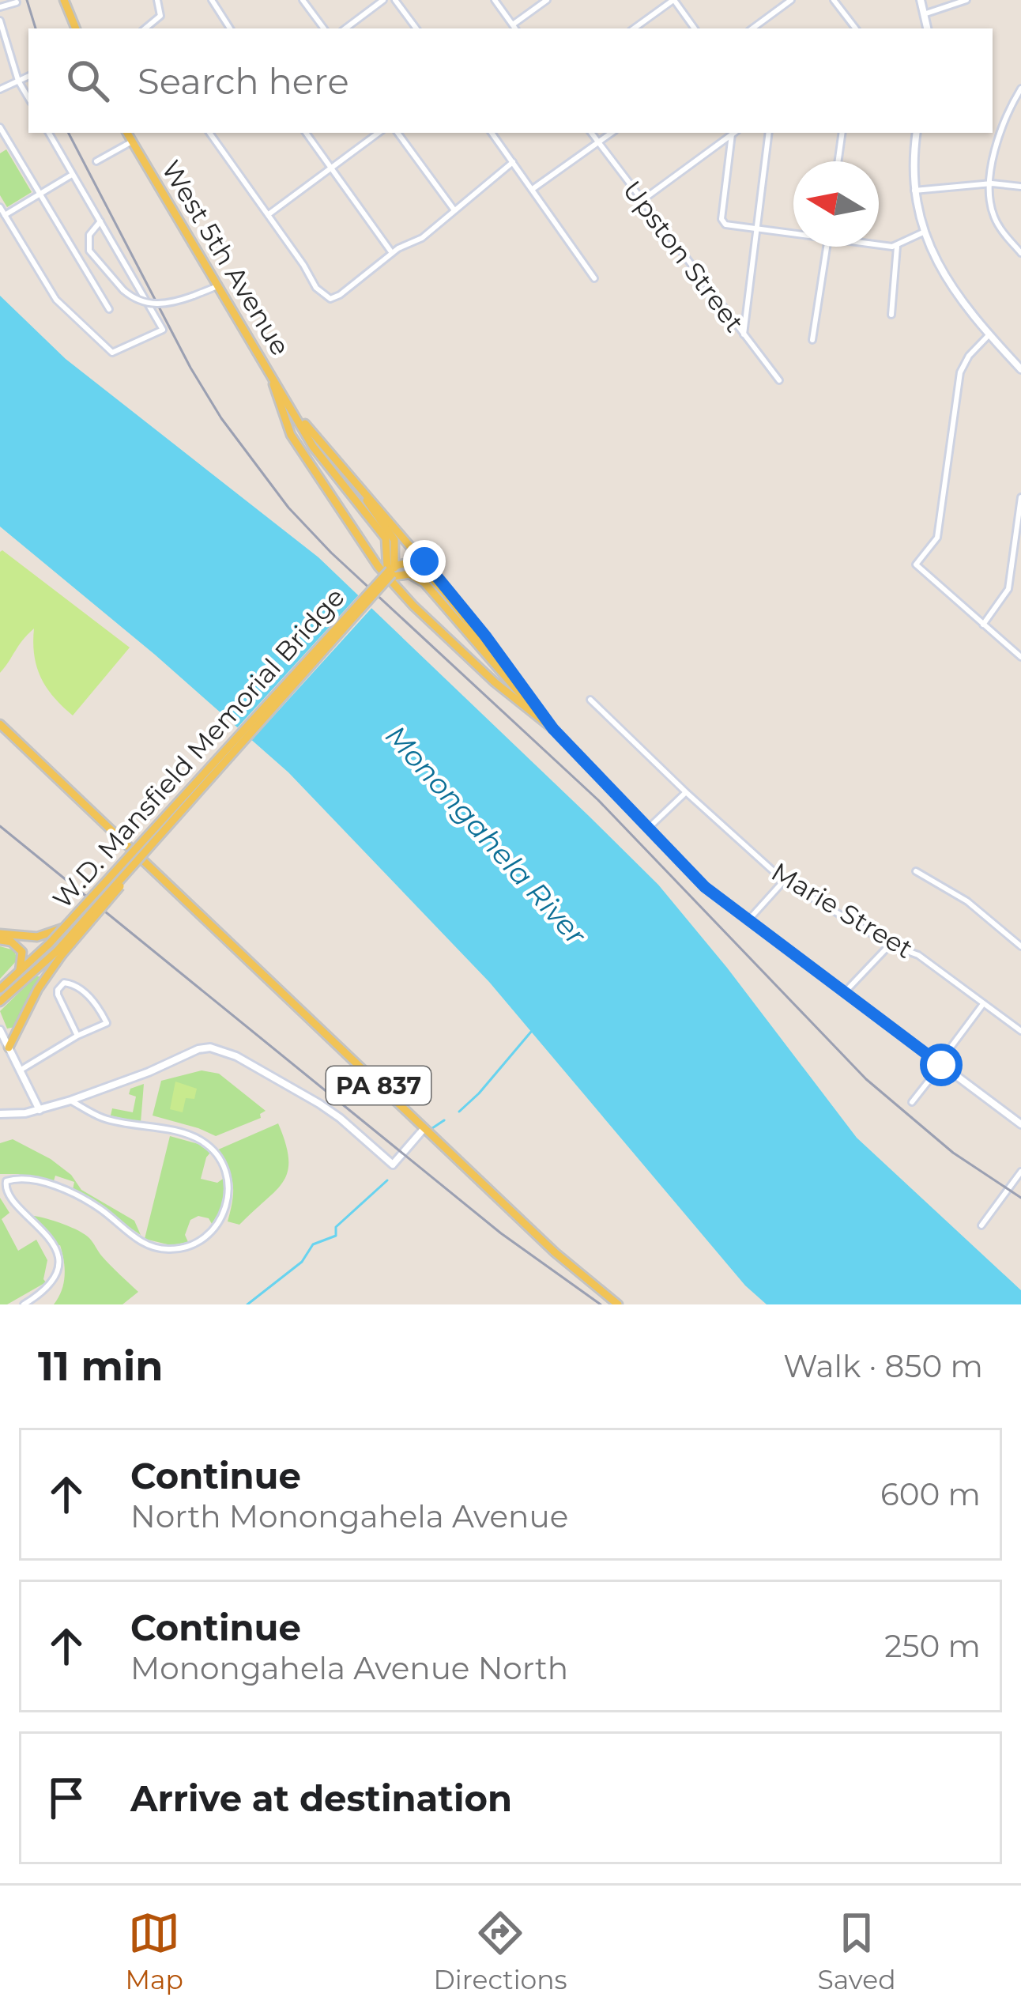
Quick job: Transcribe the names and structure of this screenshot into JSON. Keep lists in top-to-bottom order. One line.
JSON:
{"streets":{"main road":["West 5th Avenue","W.D. Mansfield Memorial Bridge","PA 837"],"street":["Upston Street","Marie Street"]},"crossings":[["W.D. Mansfield Memorial Bridge","PA 837"]],"water":["Monongahela River"],"north":"left","page":{"search":"Search here","heading":["11 min","Walk · 850 m"],"list":[["Continue","North Monongahela Avenue","600 m"],["Continue","Monongahela Avenue North","250 m"],"Arrive at destination"],"nav":["Map","Directions","Saved"]}}
